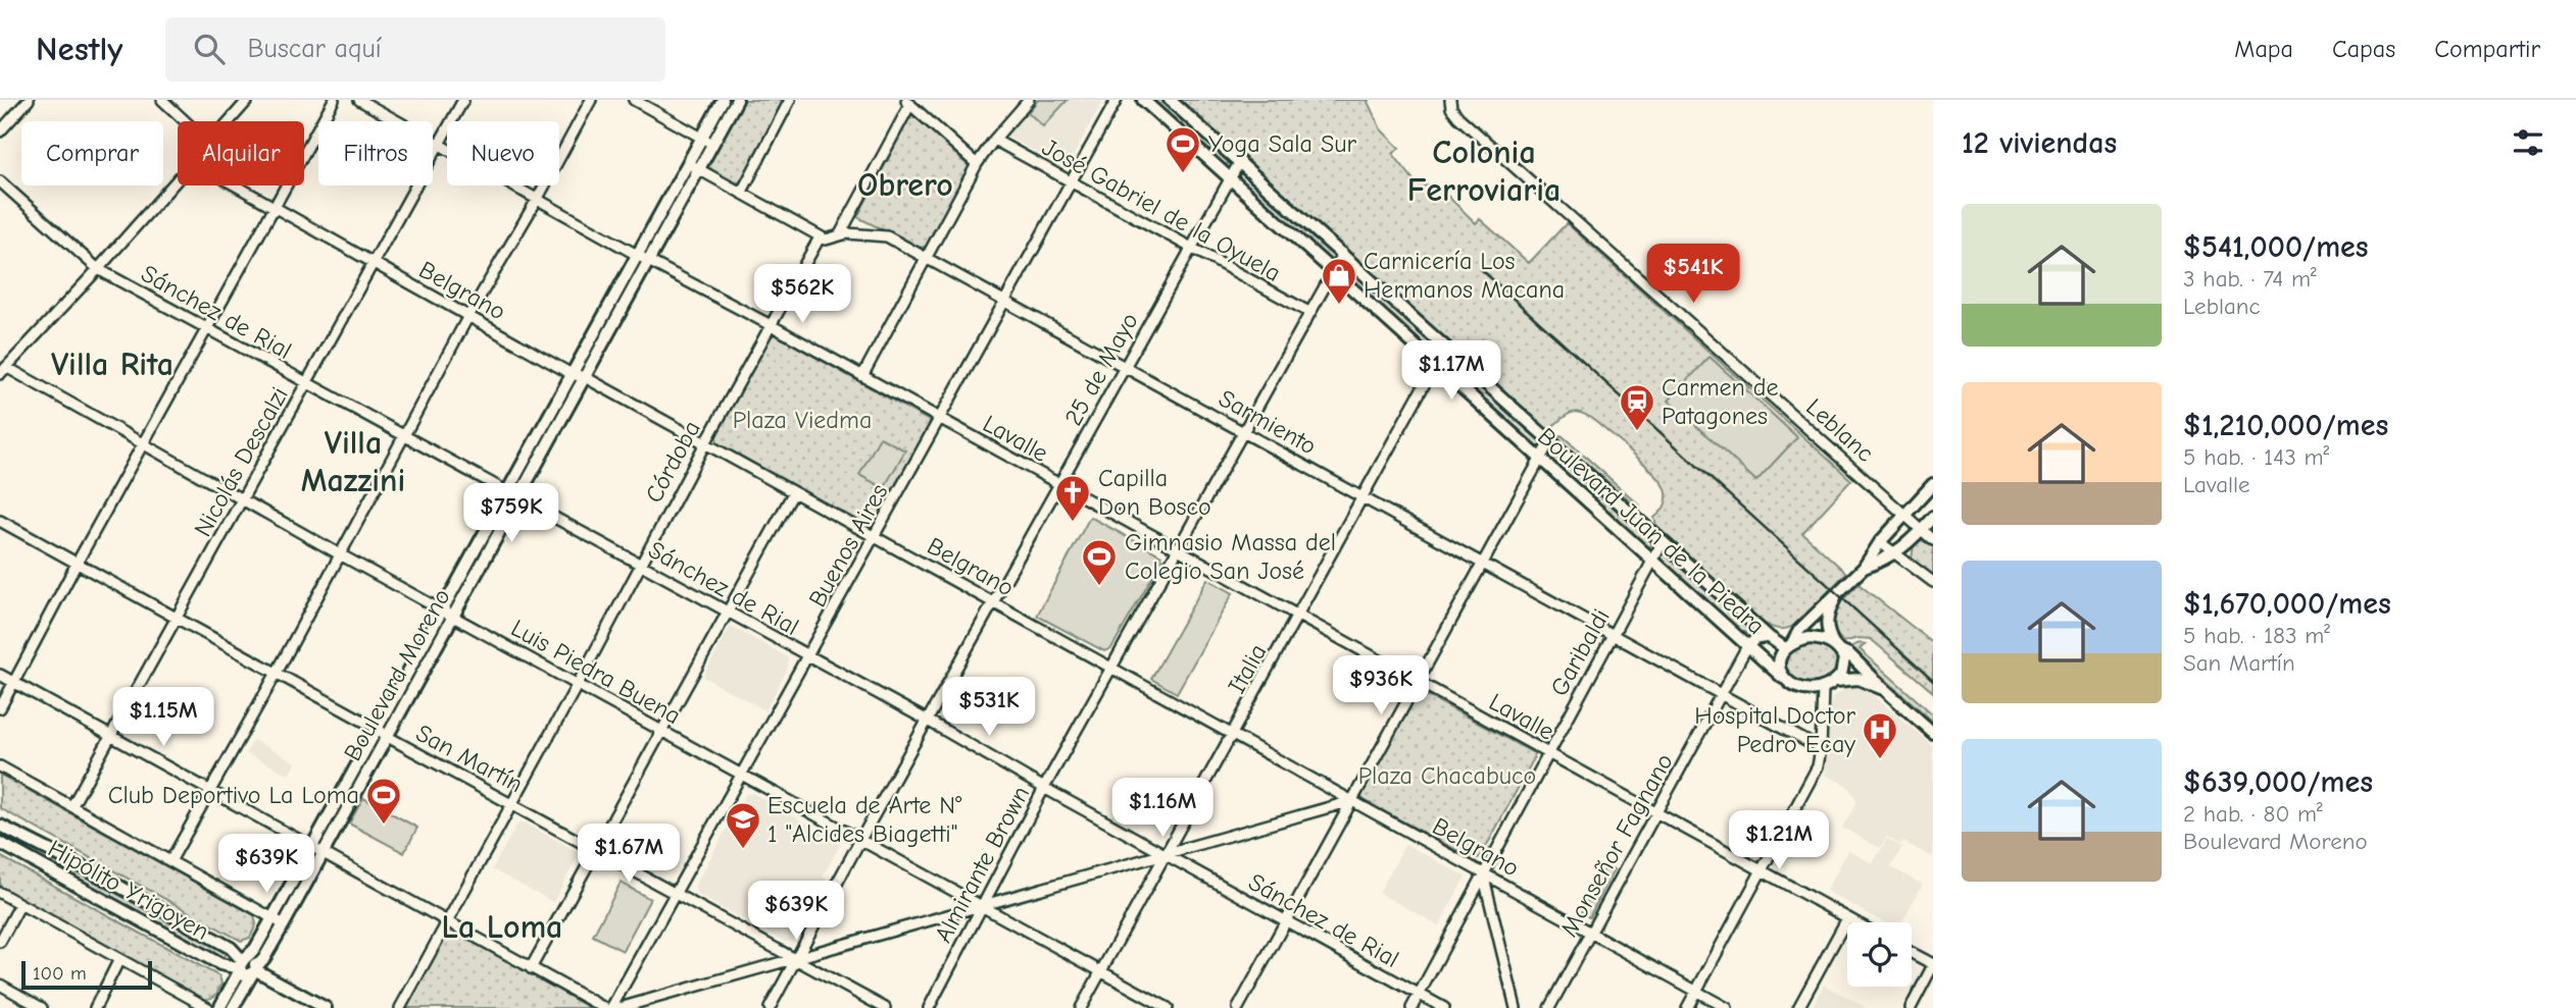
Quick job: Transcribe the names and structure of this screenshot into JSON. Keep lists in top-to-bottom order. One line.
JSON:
{"streets":{"main road":["Boulevard Juan de la Piedra","Boulevard Moreno","Hipólito Yrigoyen"],"street":["José Gabriel de la Oyuela","Belgrano","Sánchez de Rial","25 de Mayo","Sarmiento","Leblanc","Lavalle","Nicolás Descalzi","Córdoba","Buenos Aires","Garibaldi","Italia","Luis Piedra Buena","San Martín","Monseñor Fagnano","Almirante Brown"]},"crossings":[["José Gabriel de la Oyuela","25 de Mayo"],["José Gabriel de la Oyuela","Buenos Aires"],["José Gabriel de la Oyuela","Almirante Brown"],["Belgrano","25 de Mayo"],["Belgrano","Nicolás Descalzi"],["Belgrano","Córdoba"],["Belgrano","Buenos Aires"],["Belgrano","Garibaldi"],["Belgrano","Italia"],["Belgrano","Boulevard Moreno"],["Belgrano","Monseñor Fagnano"],["Belgrano","Almirante Brown"],["Sánchez de Rial","25 de Mayo"],["Sánchez de Rial","Nicolás Descalzi"],["Sánchez de Rial","Córdoba"],["Sánchez de Rial","Buenos Aires"],["Sánchez de Rial","Garibaldi"],["Sánchez de Rial","Italia"],["Sánchez de Rial","Boulevard Moreno"],["Sánchez de Rial","Almirante Brown"],["25 de Mayo","Sarmiento"],["25 de Mayo","Lavalle"],["25 de Mayo","Boulevard Juan de la Piedra"],["25 de Mayo","Luis Piedra Buena"],["25 de Mayo","San Martín"],["Sarmiento","Córdoba"],["Sarmiento","Buenos Aires"],["Sarmiento","Garibaldi"],["Sarmiento","Italia"],["Sarmiento","Monseñor Fagnano"],["Sarmiento","Almirante Brown"],["Lavalle","Nicolás Descalzi"],["Lavalle","Córdoba"],["Lavalle","Buenos Aires"],["Lavalle","Garibaldi"],["Lavalle","Italia"],["Lavalle","Boulevard Moreno"],["Lavalle","Monseñor Fagnano"],["Lavalle","Almirante Brown"],["Nicolás Descalzi","Luis Piedra Buena"],["Nicolás Descalzi","San Martín"],["Córdoba","Luis Piedra Buena"],["Córdoba","San Martín"],["Boulevard Juan de la Piedra","Garibaldi"],["Boulevard Juan de la Piedra","Italia"],["Boulevard Juan de la Piedra","Monseñor Fagnano"],["Boulevard Juan de la Piedra","Almirante Brown"],["Buenos Aires","Luis Piedra Buena"],["Buenos Aires","San Martín"],["Italia","Luis Piedra Buena"],["Luis Piedra Buena","Boulevard Moreno"],["Luis Piedra Buena","Almirante Brown"],["Boulevard Moreno","San Martín"],["Boulevard Moreno","Hipólito Yrigoyen"]],"districts":["Colonia Ferroviaria","Obrero","Villa Rita","Villa Mazzini","La Loma"],"parks":["Plaza Viedma","Plaza Chacabuco"],"places":{"sports":["Yoga Sala Sur","Gimnasio Massa del Colegio San José","Club Deportivo La Loma"],"shop":["Carnicería Los Hermanos Macana"],"station":["Carmen de Patagones"],"church":["Capilla Don Bosco"],"hospital":["Hospital Doctor Pedro Ecay"],"school or university":["Escuela de Arte N° 1 \"Alcides Biagetti\""]},"scale_bar":"100 m","page":{"header":"Nestly","search":"Buscar aquí","nav":["Mapa","Capas","Compartir"],"heading":"12 viviendas","chip":["Comprar","Alquilar","Filtros","Nuevo"],"list":[{"name":"$541,000/mes","note":"3 hab. · 74 m² · Leblanc"},{"name":"$1,210,000/mes","note":"5 hab. · 143 m² · Lavalle"},{"name":"$1,670,000/mes","note":"5 hab. · 183 m² · San Martín"},{"name":"$639,000/mes","note":"2 hab. · 80 m² · Boulevard Moreno"}],"price":["$541K","$562K","$1.17M","$759K","$936K","$531K","$1.15M","$1.16M","$1.21M","$1.67M","$639K","$639K"],"scale":"100 m"}}
